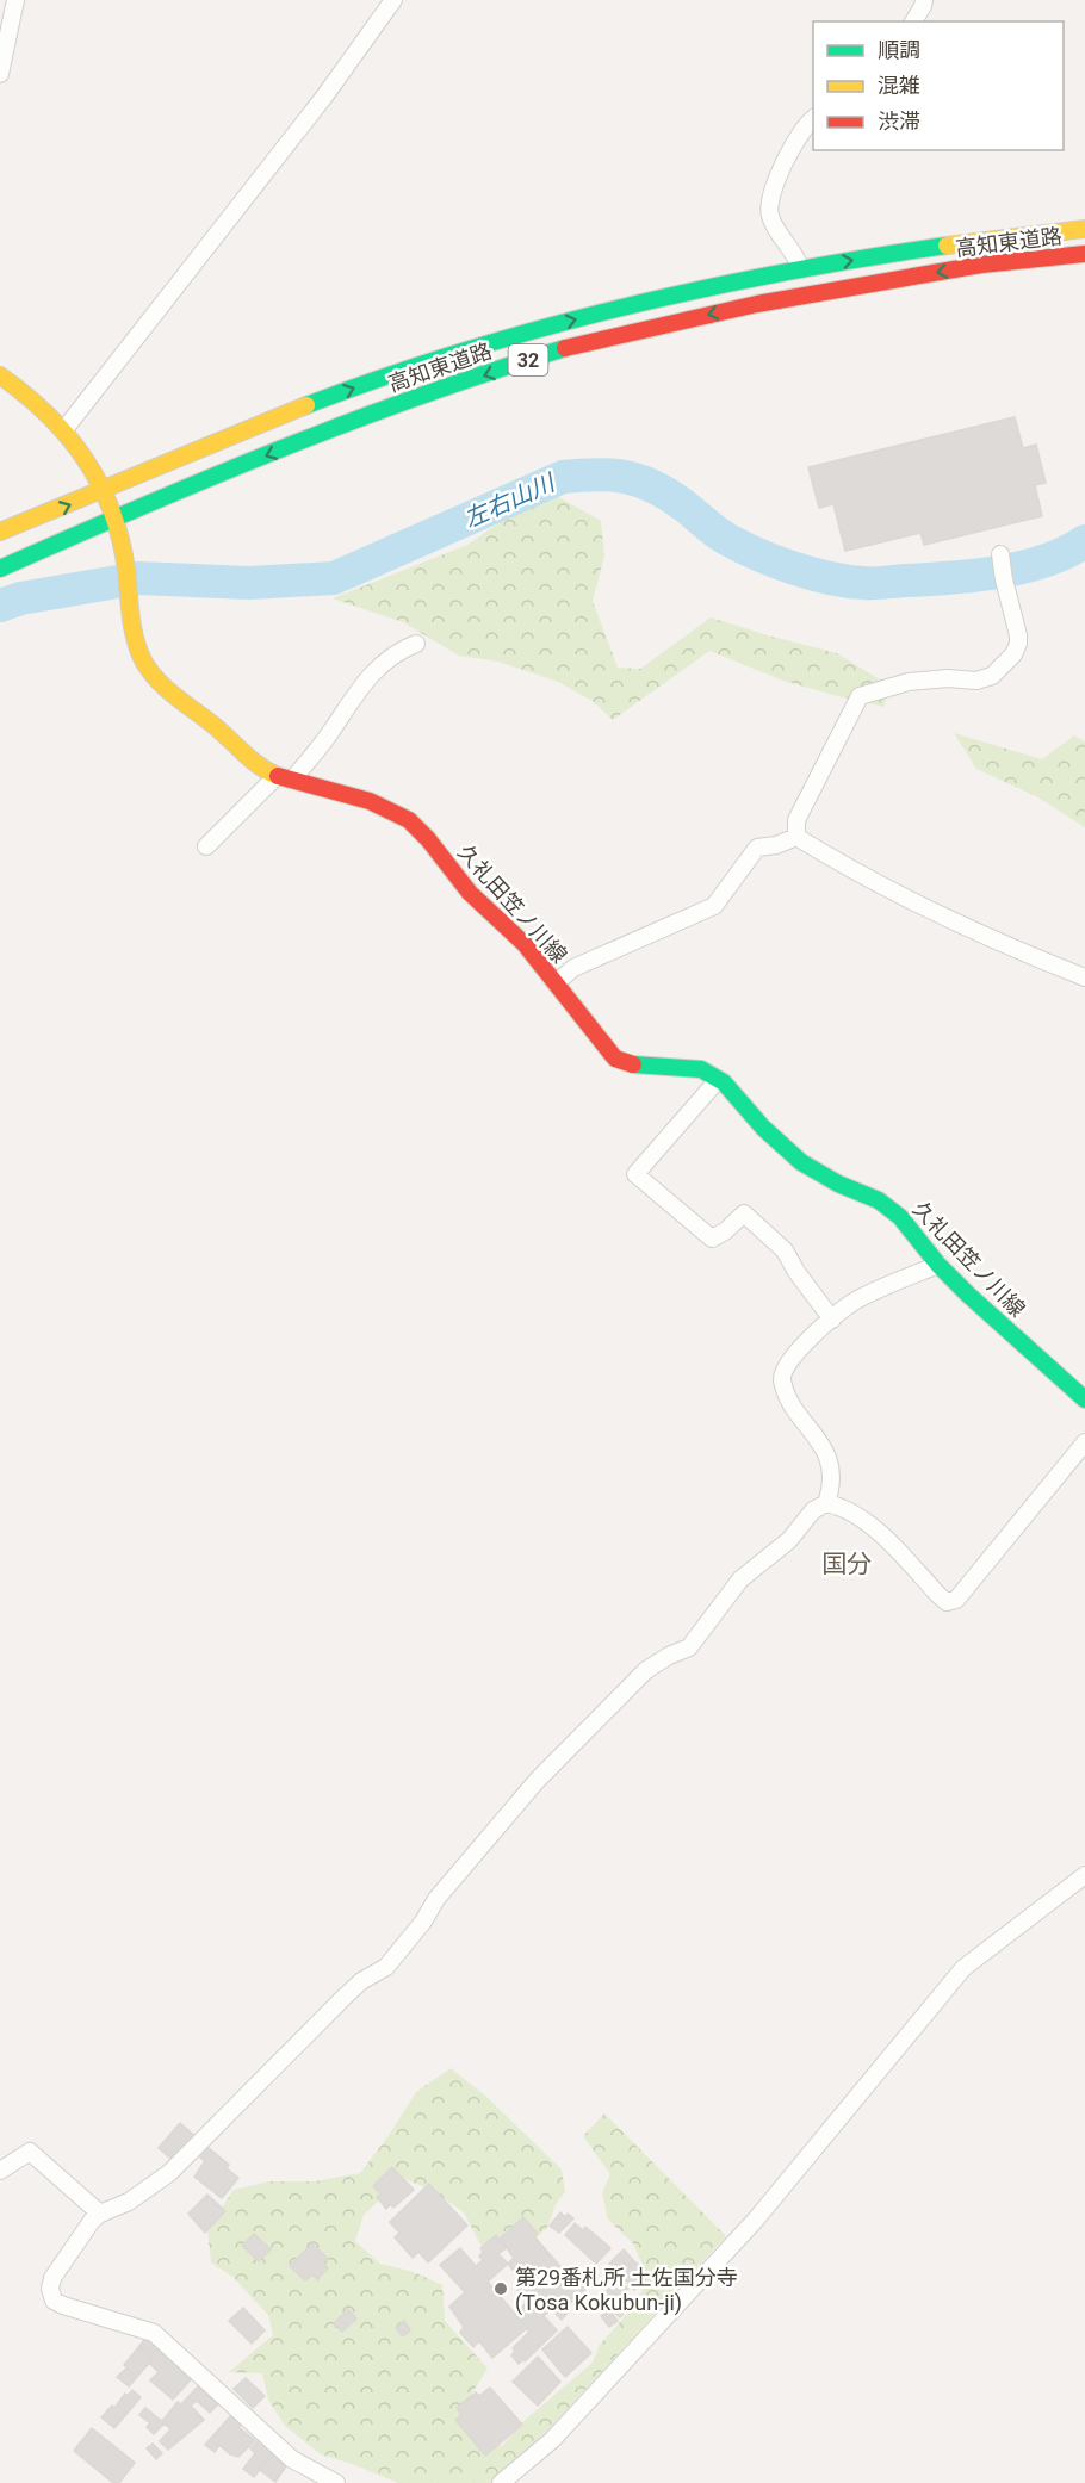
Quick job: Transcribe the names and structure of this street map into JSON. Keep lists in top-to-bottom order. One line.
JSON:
{"streets":{"main road":["高知東道路","32","久礼田笠ノ川線"]},"crossings":[["高知東道路","久礼田笠ノ川線"]],"districts":["国分"],"water":["左右山川"],"places":["第29番札所 土佐国分寺 (Tosa Kokubun-ji)"],"legend":["順調","混雑","渋滞"]}
